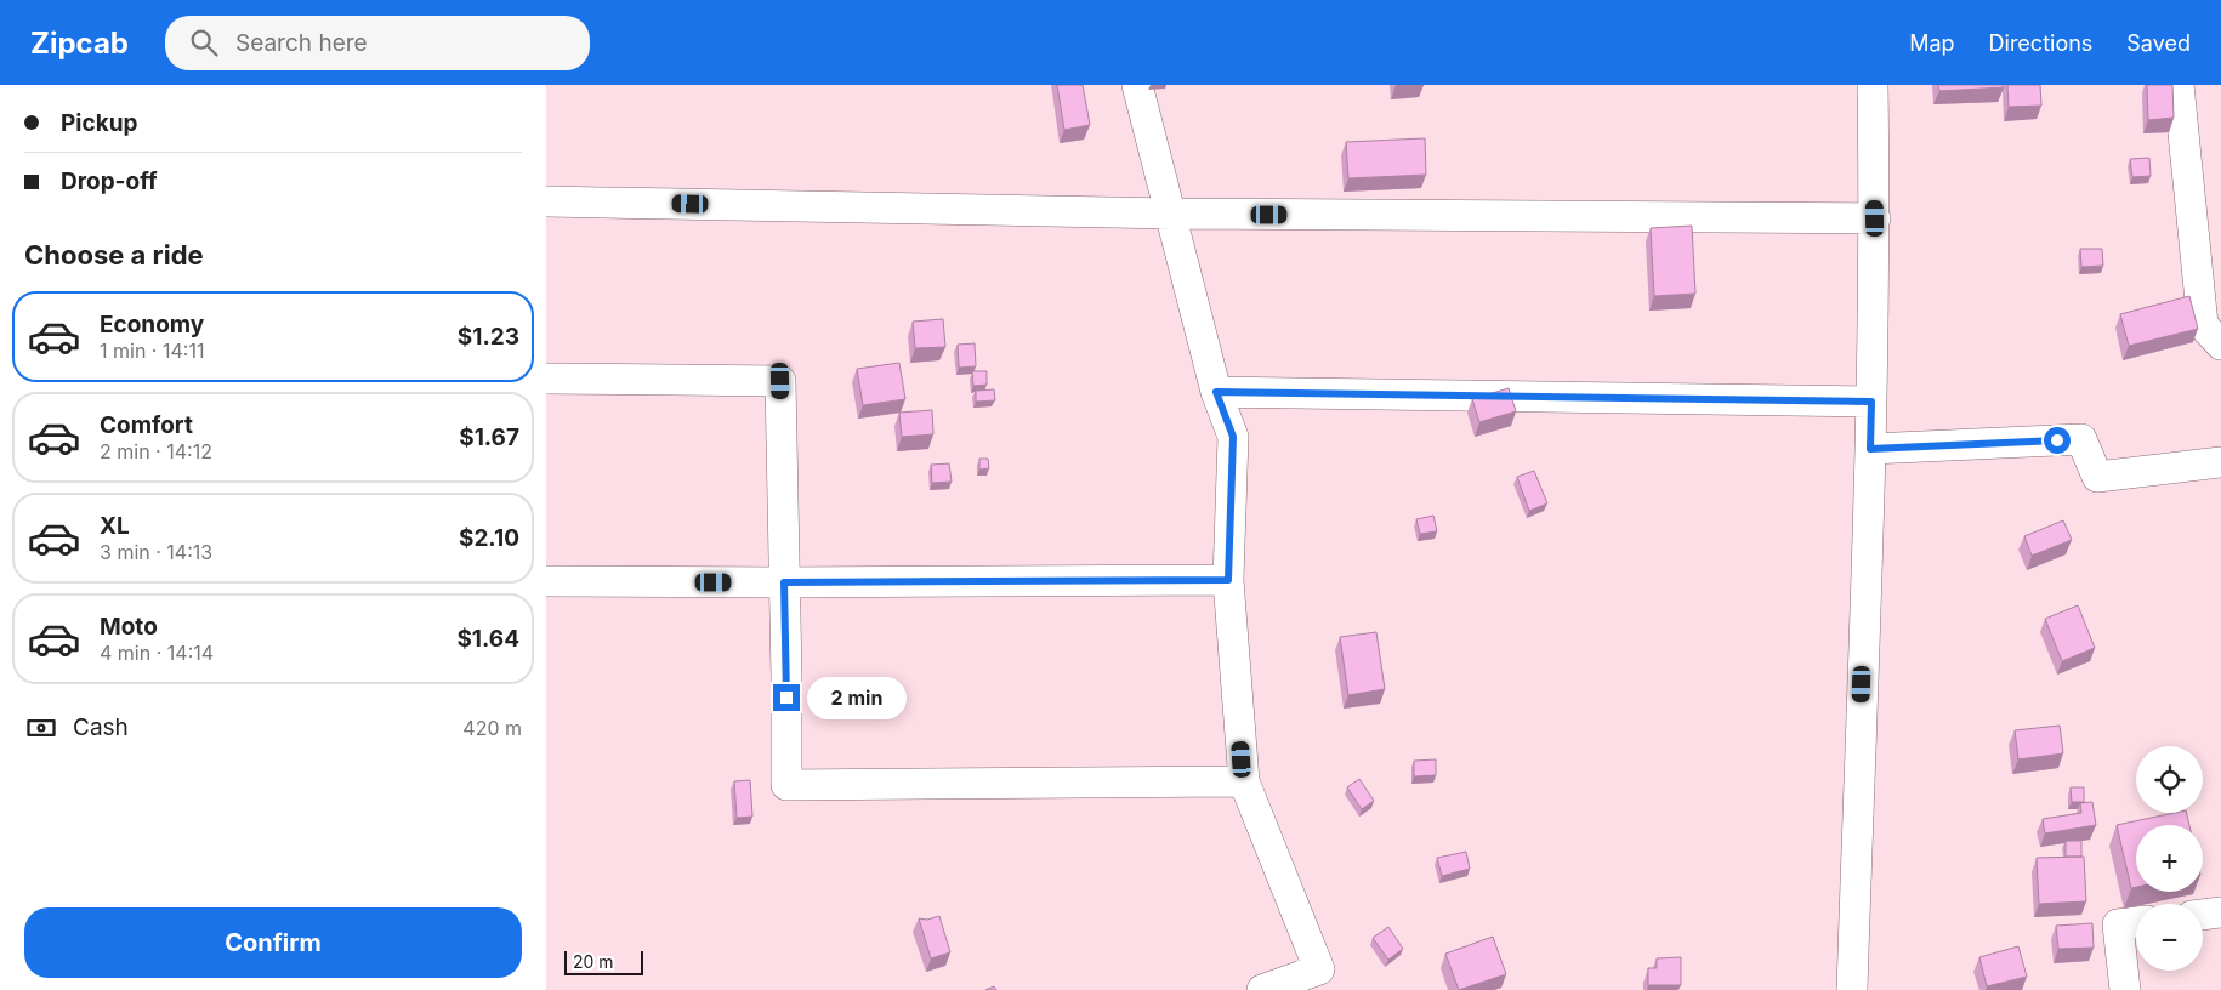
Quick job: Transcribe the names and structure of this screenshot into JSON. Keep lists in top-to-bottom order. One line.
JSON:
{"scale_bar":"20 m","page":{"header":"Zipcab","search":"Search here","nav":["Map","Directions","Saved"],"banner":["Pickup","Drop-off"],"heading":"Choose a ride","list":[{"name":"Economy","note":"1 min · 14:11","value":"$1.23"},{"name":"Comfort","note":"2 min · 14:12","value":"$1.67"},{"name":"XL","note":"3 min · 14:13","value":"$2.10"},{"name":"Moto","note":"4 min · 14:14","value":"$1.64"}],"bubble":"2 min","pay":["Cash","420 m"],"map_buttons":["+","−"],"buttons":"Confirm","scale":"20 m"}}
